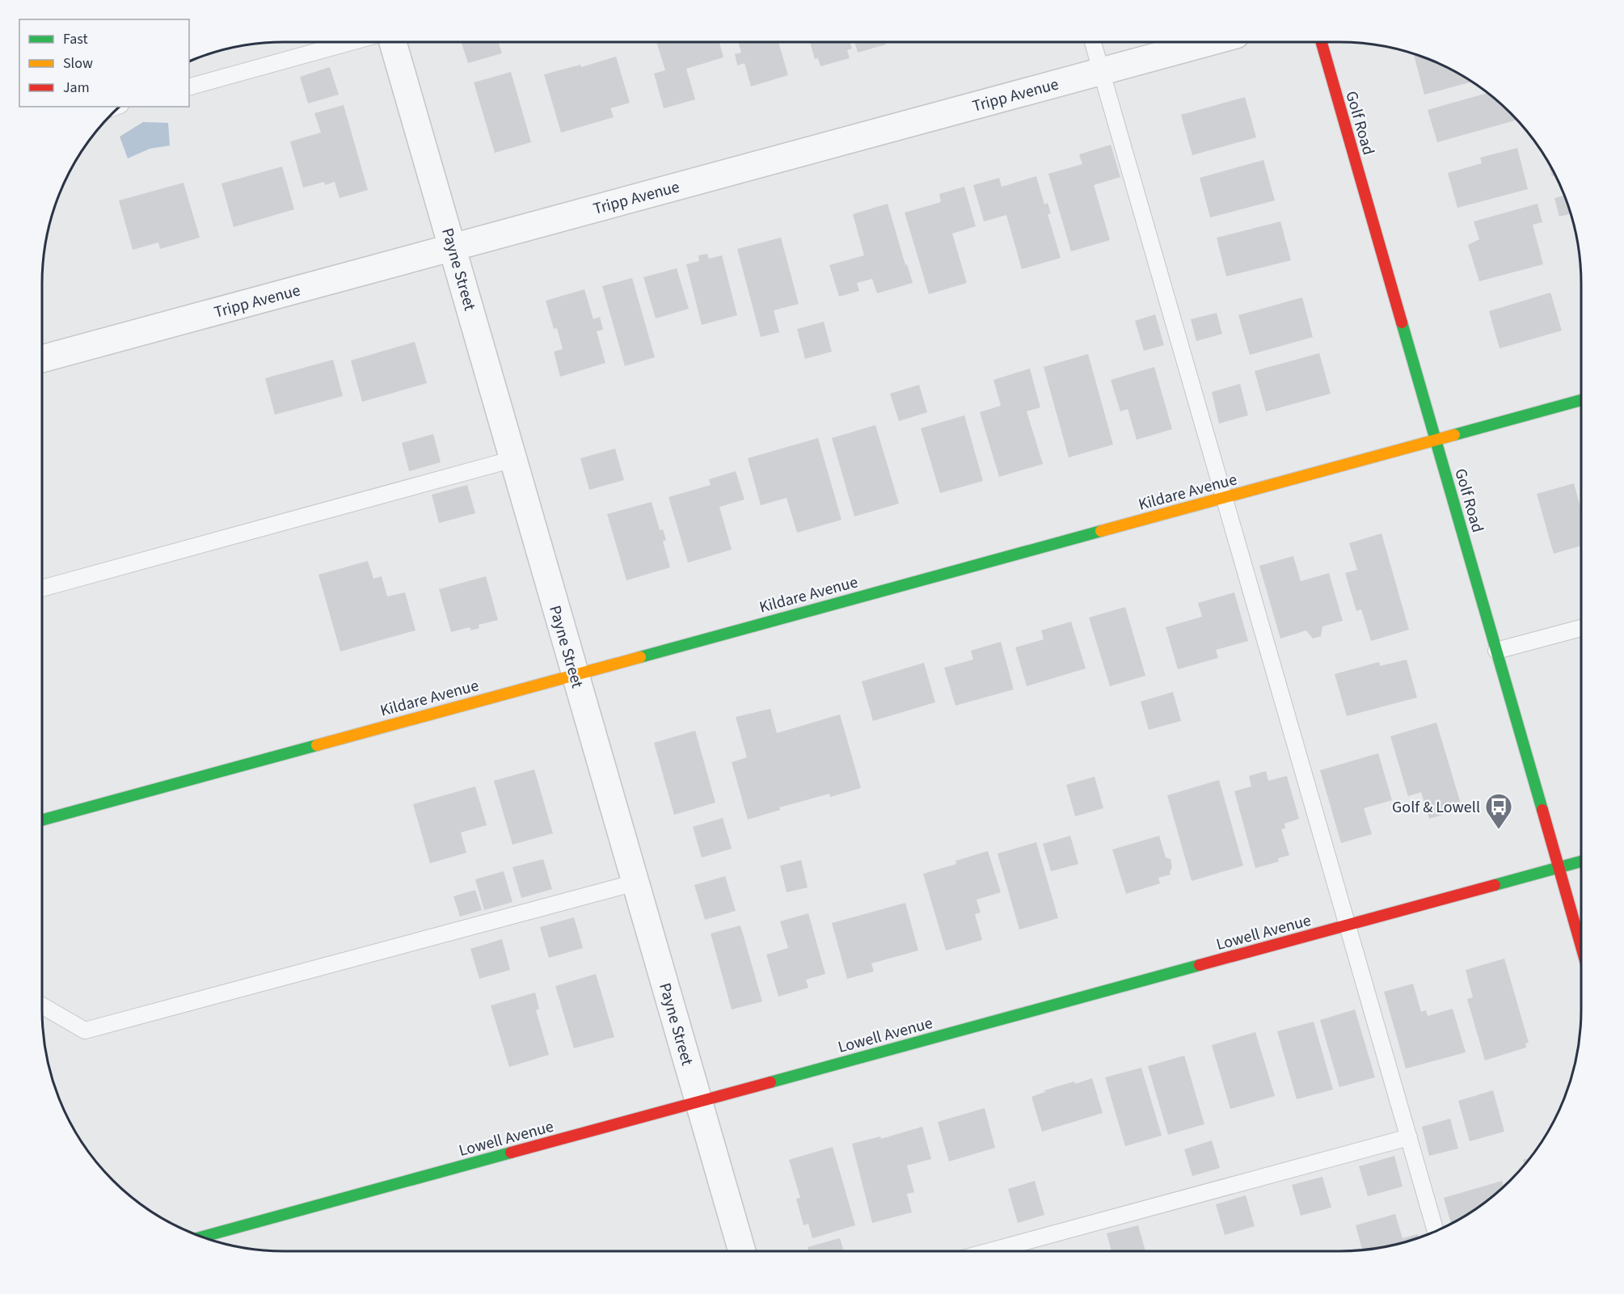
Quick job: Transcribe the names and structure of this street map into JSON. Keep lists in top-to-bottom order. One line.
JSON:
{"streets":{"street":["Tripp Avenue","Golf Road","Payne Street","Kildare Avenue","Lowell Avenue"]},"crossings":[["Tripp Avenue","Payne Street"],["Golf Road","Kildare Avenue"],["Golf Road","Lowell Avenue"],["Payne Street","Kildare Avenue"],["Payne Street","Lowell Avenue"]],"places":{"bus stop":["Golf & Lowell"]},"legend":["Fast","Slow","Jam"]}
